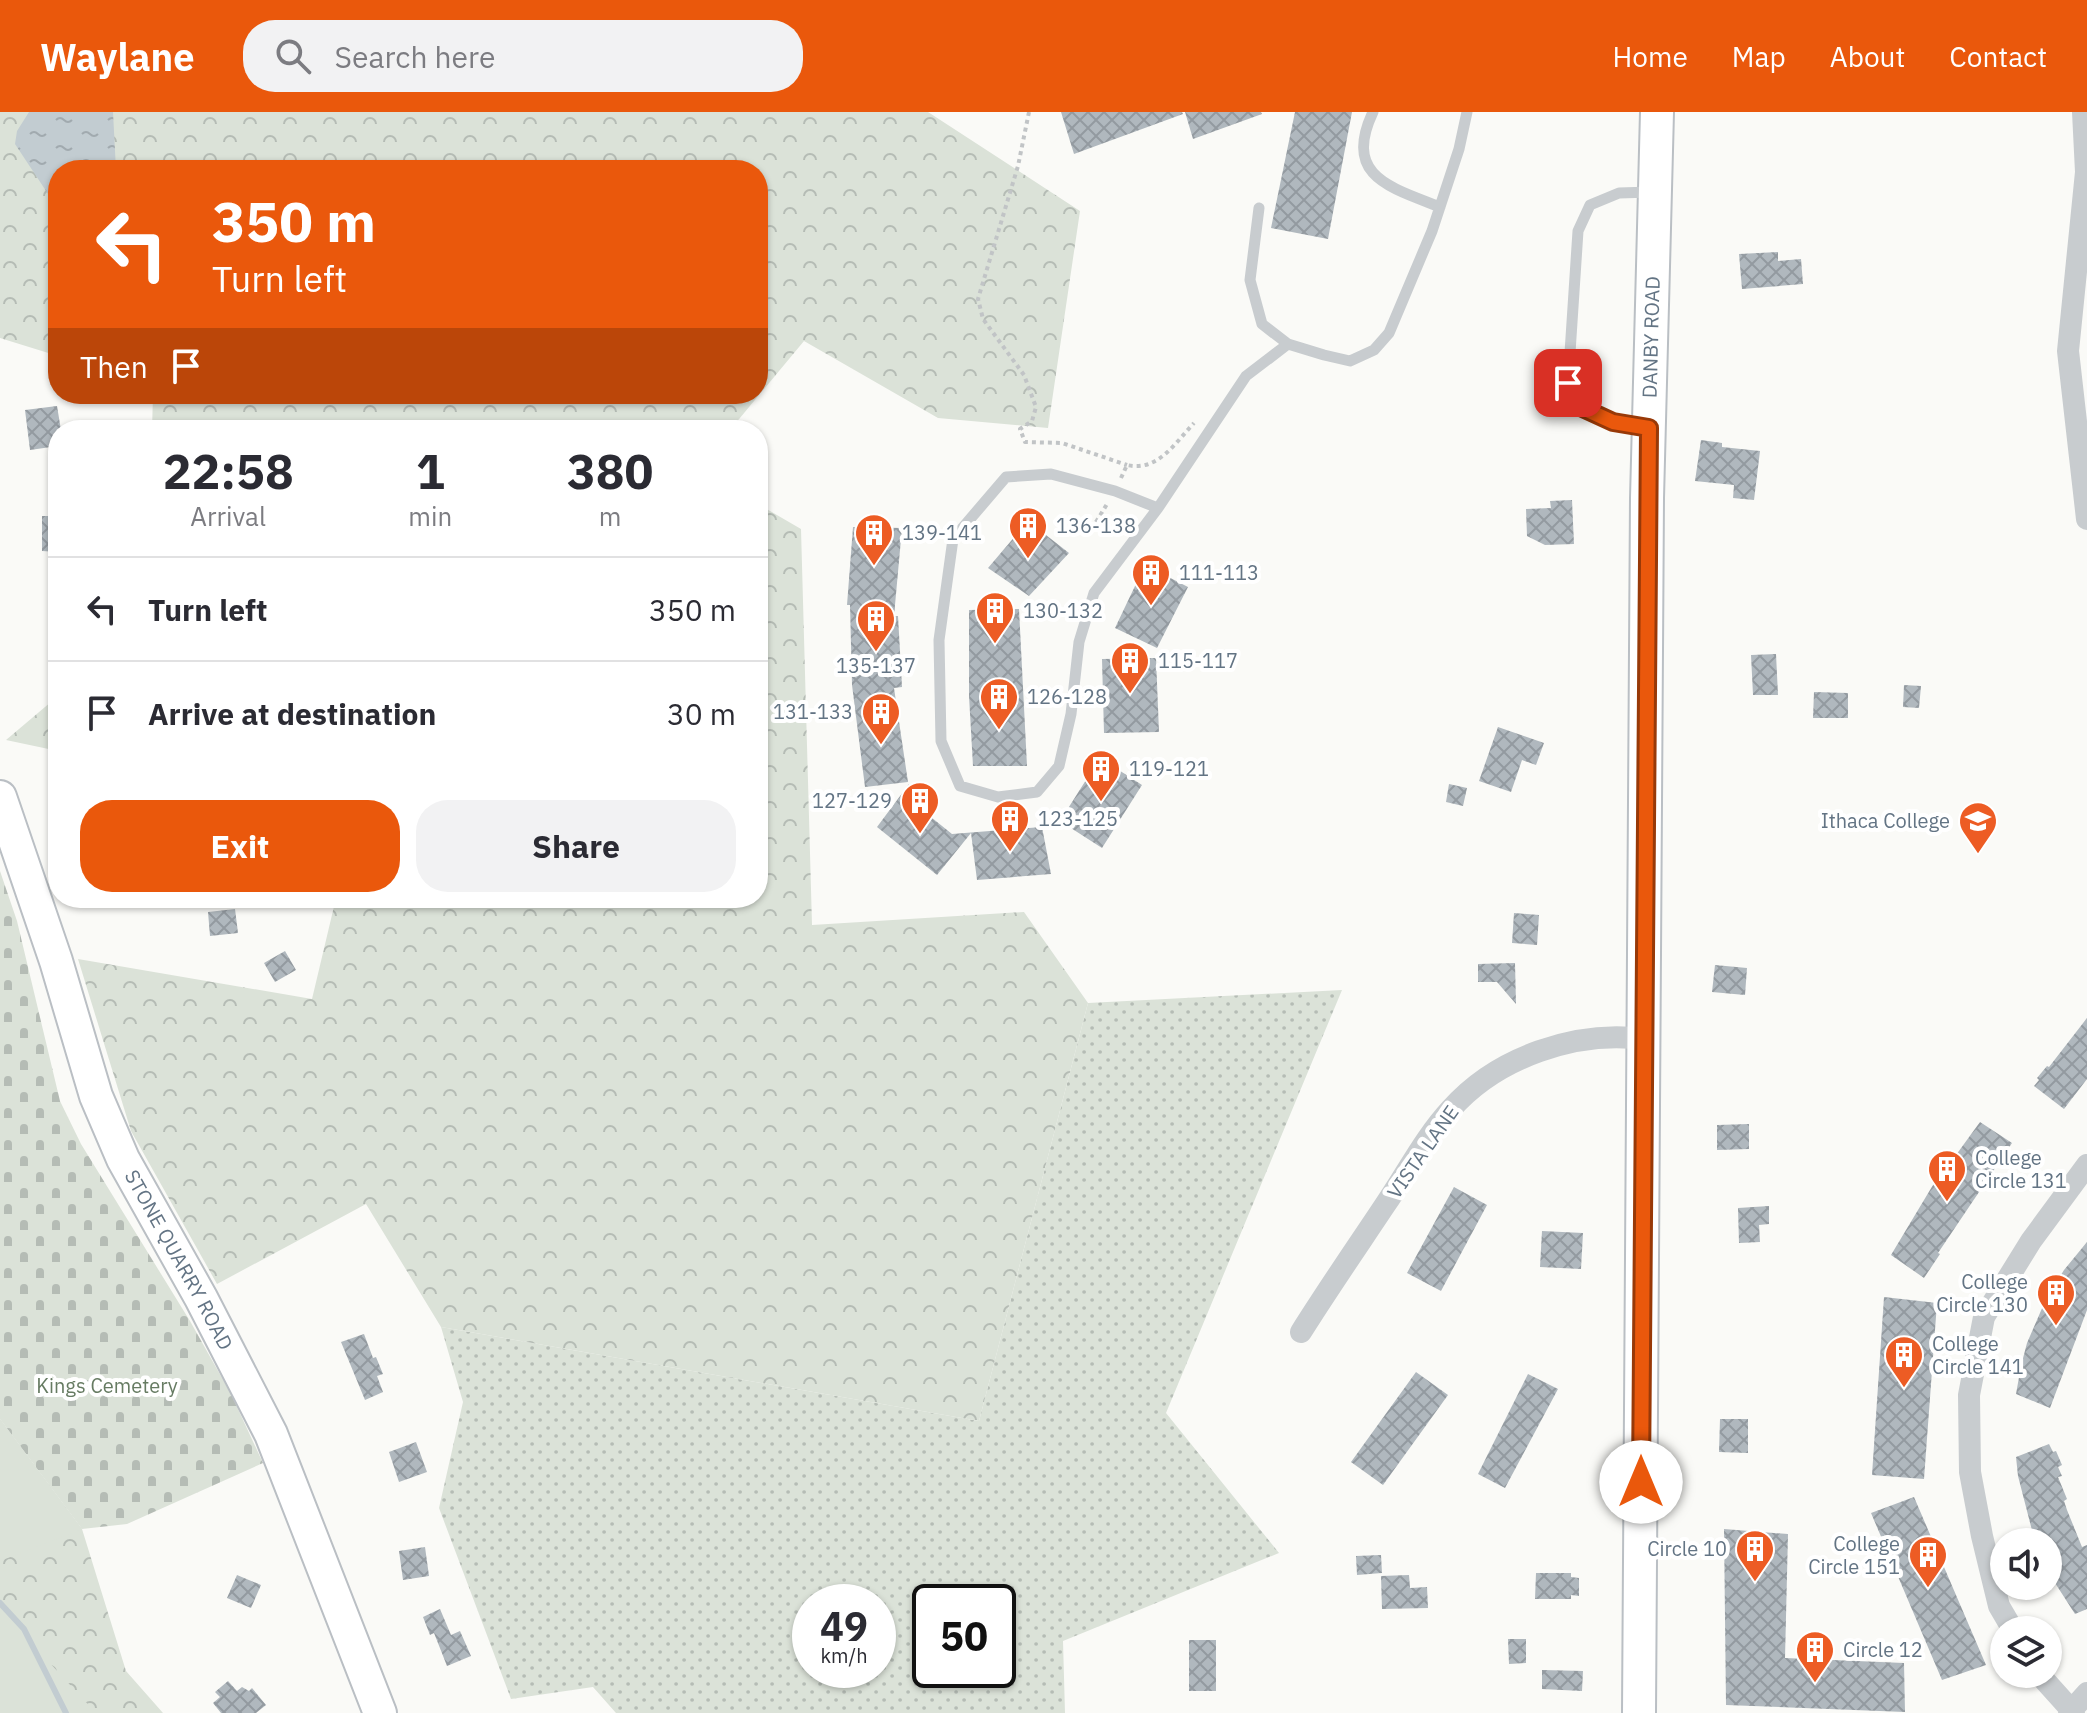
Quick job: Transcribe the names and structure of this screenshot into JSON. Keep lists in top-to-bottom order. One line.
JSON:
{"streets":{"main road":["DANBY ROAD","STONE QUARRY ROAD"],"street":["VISTA LANE"]},"crossings":[["DANBY ROAD","VISTA LANE"]],"parks":["Kings Cemetery"],"places":{"building":["136-138","139-141","111-113","130-132","135-137","115-117","126-128","131-133","119-121","127-129","123-125","College Circle 131","College Circle 130","College Circle 141","Circle 10","College Circle 151","Circle 12"],"school or university":["Ithaca College"]},"page":{"header":"Waylane","search":"Search here","nav":["Home","Map","About","Contact"],"turn":["350 m","Turn left"],"then":"Then","eta":["22:58","Arrival","1","min","380","m"],"list":[{"name":"Turn left","value":"350 m"},{"name":"Arrive at destination","value":"30 m"}],"buttons":["Exit","Share"],"speed":"49 km/h","limit":"50"}}
